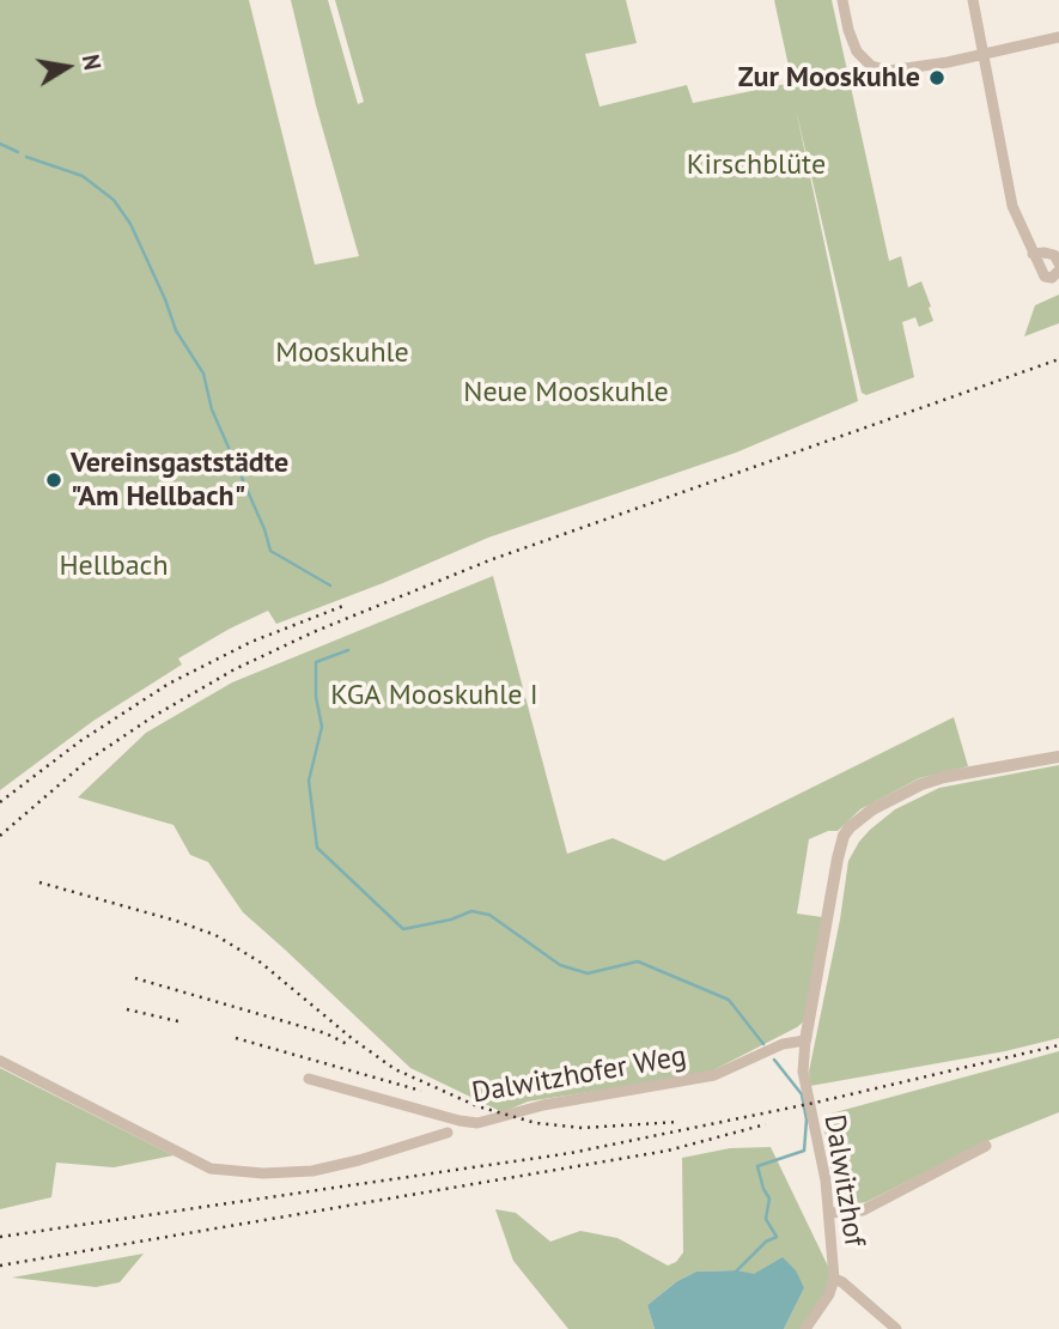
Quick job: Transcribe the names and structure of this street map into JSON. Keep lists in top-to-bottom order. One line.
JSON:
{"streets":{"street":["Dalwitzhofer Weg","Dalwitzhof"]},"crossings":[["Dalwitzhofer Weg","Dalwitzhof"]],"parks":["Kirschblüte","Mooskuhle","Neue Mooskuhle","Hellbach","KGA Mooskuhle I"],"places":["Zur Mooskuhle","Vereinsgaststädte \"Am Hellbach\""],"north":"right"}
